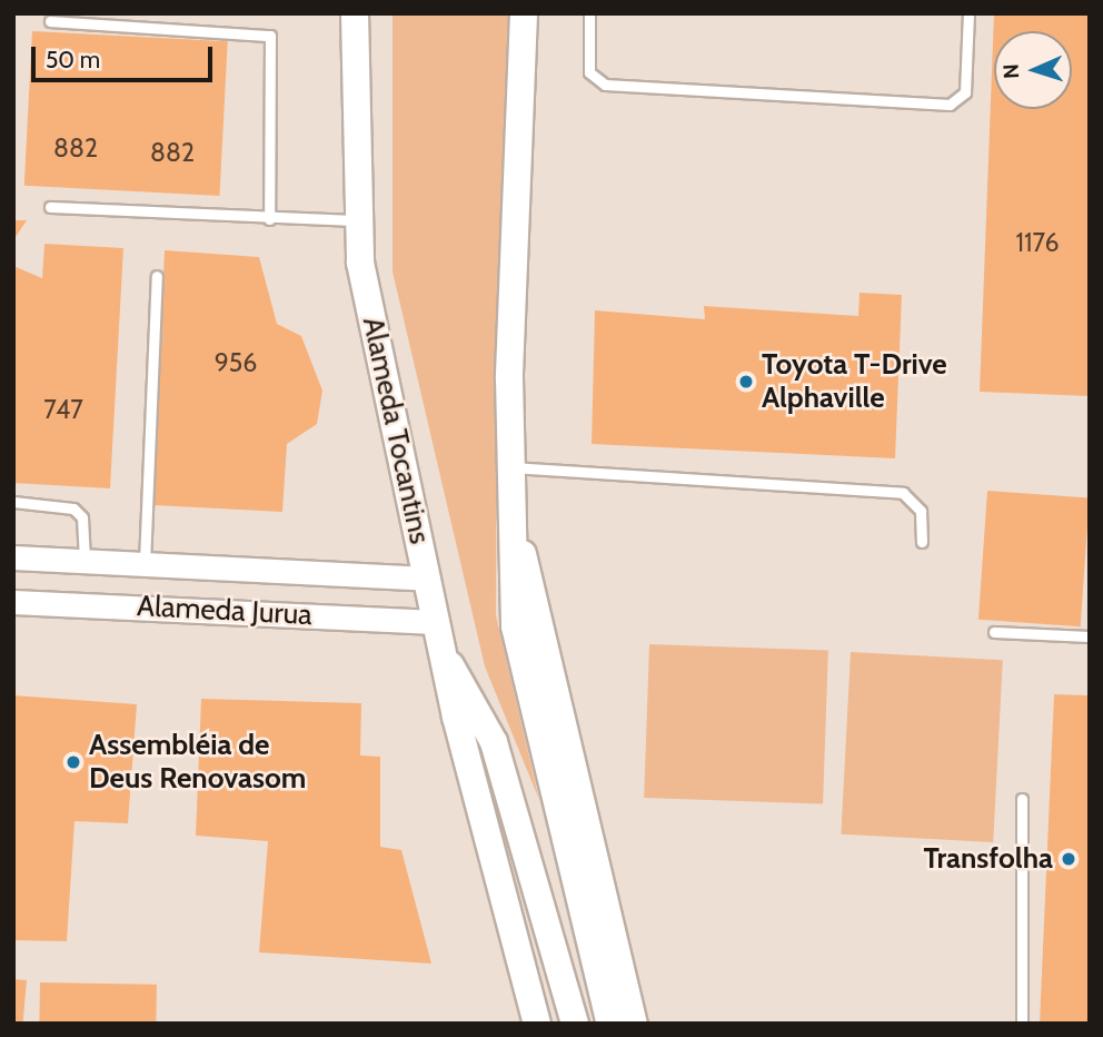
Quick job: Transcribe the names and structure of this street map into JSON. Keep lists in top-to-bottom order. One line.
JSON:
{"streets":{"main road":["Alameda Tocantins"],"street":["Alameda Jurua"]},"crossings":[["Alameda Tocantins","Alameda Jurua"]],"places":["Toyota T-Drive Alphaville","Assembléia de Deus Renovasom","Transfolha"],"house_numbers":["882","882","1176","956","747"],"scale_bar":"50 m","north":"left"}
